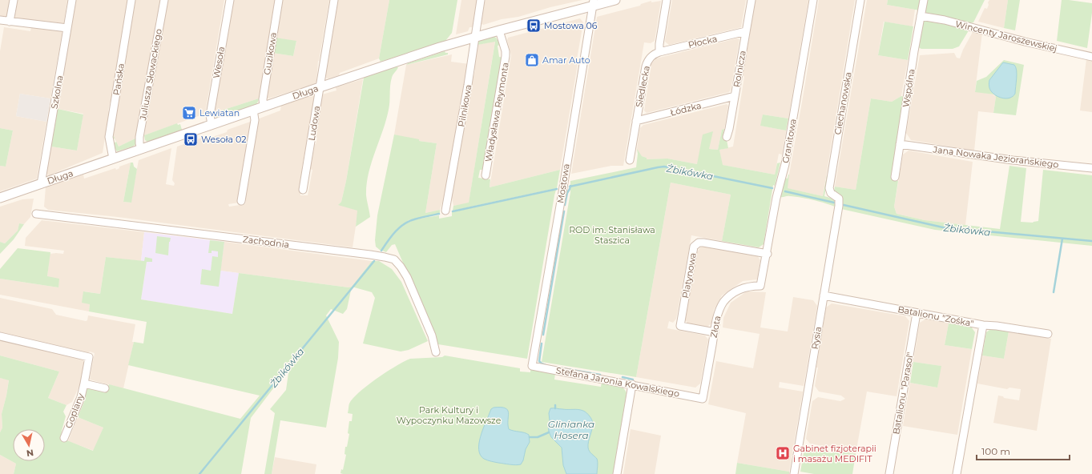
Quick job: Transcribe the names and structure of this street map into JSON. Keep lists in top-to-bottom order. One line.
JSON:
{"streets":{"street":["Wincenty Jaroszewskiej","Płocka","Guzikowa","Wesoła","Rolnicza","Juliusza Słowackiego","Pańska","Siedlecka","Wspólna","Szkolna","Długa","Ciechanowska","Pilnikowa","Łódzka","Władysława Reymonta","Ludowa","Granitowa","Jana Nowaka Jeziorańskiego","Mostowa","Zachodnia","Platynowa","Batalionu \"Zośka\"","Złota","Rysia","Stefana Jaronia Kowalskiego","Batalionu \"Parasol\"","Goplany"]},"crossings":[["Wincenty Jaroszewskiej","Wspólna"],["Płocka","Rolnicza"],["Płocka","Siedlecka"],["Guzikowa","Długa"],["Wesoła","Długa"],["Rolnicza","Łódzka"],["Juliusza Słowackiego","Długa"],["Pańska","Długa"],["Siedlecka","Łódzka"],["Wspólna","Jana Nowaka Jeziorańskiego"],["Szkolna","Długa"],["Długa","Pilnikowa"],["Długa","Władysława Reymonta"],["Długa","Ludowa"],["Długa","Mostowa"],["Ciechanowska","Rysia"],["Granitowa","Platynowa"],["Granitowa","Złota"],["Mostowa","Stefana Jaronia Kowalskiego"],["Platynowa","Złota"],["Batalionu \"Zośka\"","Rysia"],["Batalionu \"Zośka\"","Batalionu \"Parasol\""],["Złota","Stefana Jaronia Kowalskiego"]],"water":["Żbikówka","Glinianka Hosera"],"parks":["ROD im. Stanisława Staszica","Park Kultury i Wypoczynku Mazowsze"],"places":{"bus stop":["Mostowa 06","Wesoła 02"],"shop":["Amar Auto"],"supermarket":["Lewiatan"],"hospital":["Gabinet fizjoterapii i masażu MEDIFIT"]},"scale_bar":"100 m","north":"bottom"}
